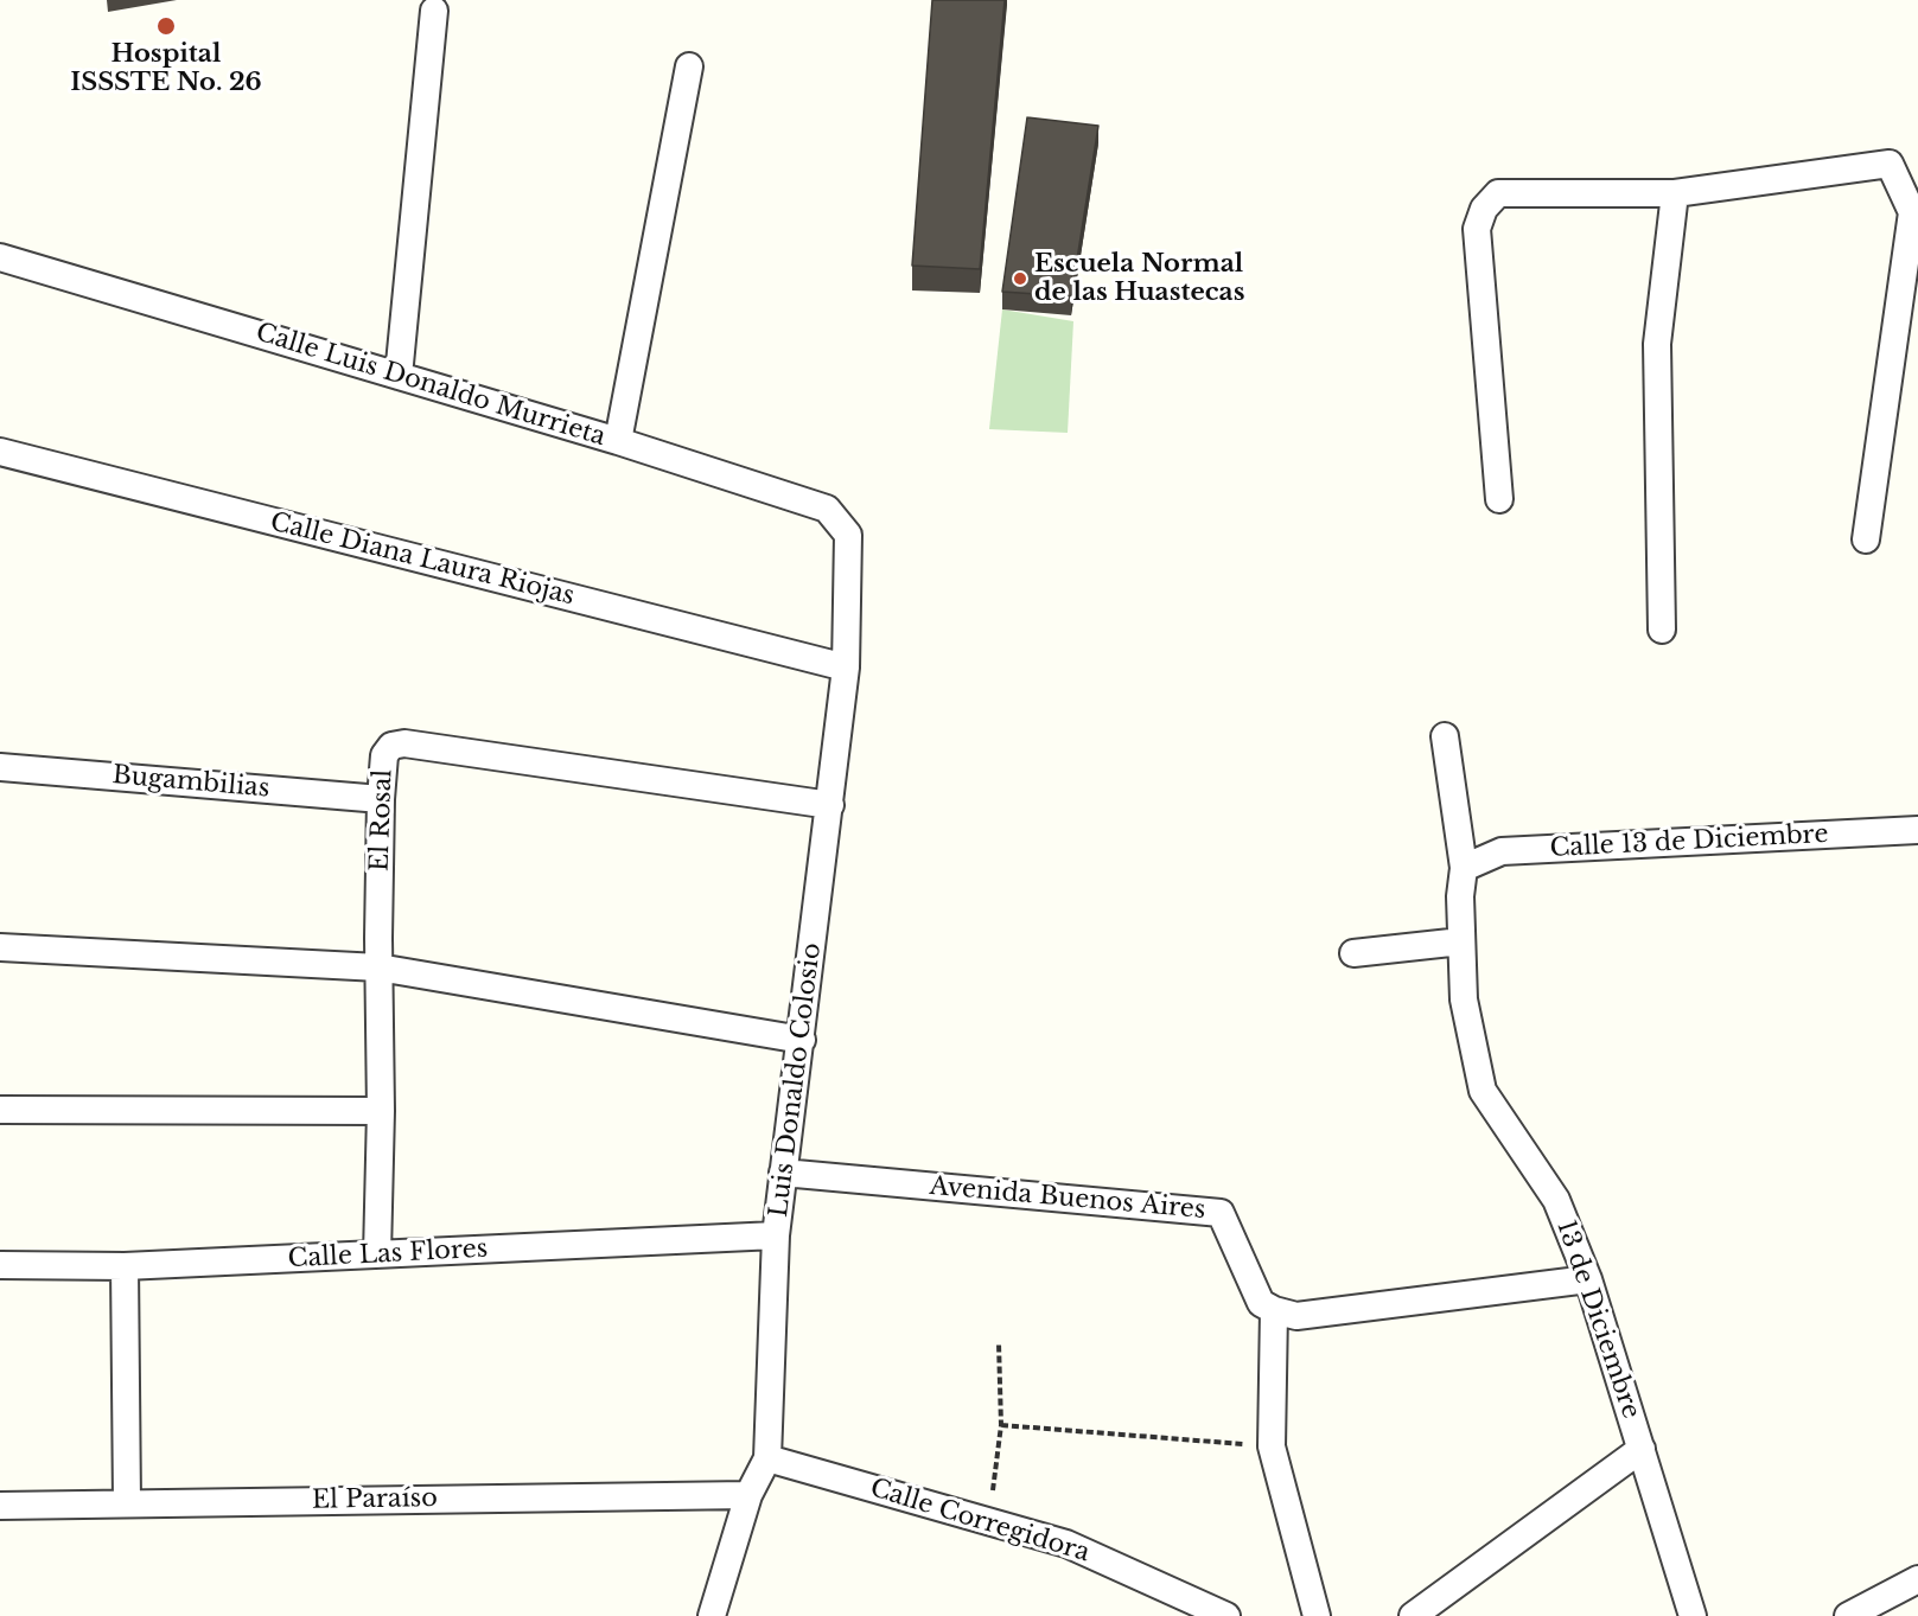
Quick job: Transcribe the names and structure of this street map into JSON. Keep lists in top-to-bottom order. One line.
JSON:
{"streets":{"street":["Calle Luis Donaldo Murrieta","Calle Diana Laura Riojas","Bugambilias","El Rosal","Calle 13 de Diciembre","Luis Donaldo Colosio","Avenida Buenos Aires","Calle Las Flores","13 de Diciembre","El Paraíso","Calle Corregidora"]},"crossings":[["Calle Luis Donaldo Murrieta","Luis Donaldo Colosio"],["Calle Diana Laura Riojas","Luis Donaldo Colosio"],["Bugambilias","El Rosal"],["El Rosal","Luis Donaldo Colosio"],["El Rosal","Calle Las Flores"],["Calle 13 de Diciembre","13 de Diciembre"],["Luis Donaldo Colosio","Avenida Buenos Aires"],["Luis Donaldo Colosio","Calle Las Flores"],["Luis Donaldo Colosio","El Paraíso"],["Luis Donaldo Colosio","Calle Corregidora"]],"places":["Hospital ISSSTE No. 26","Escuela Normal de las Huastecas"]}
